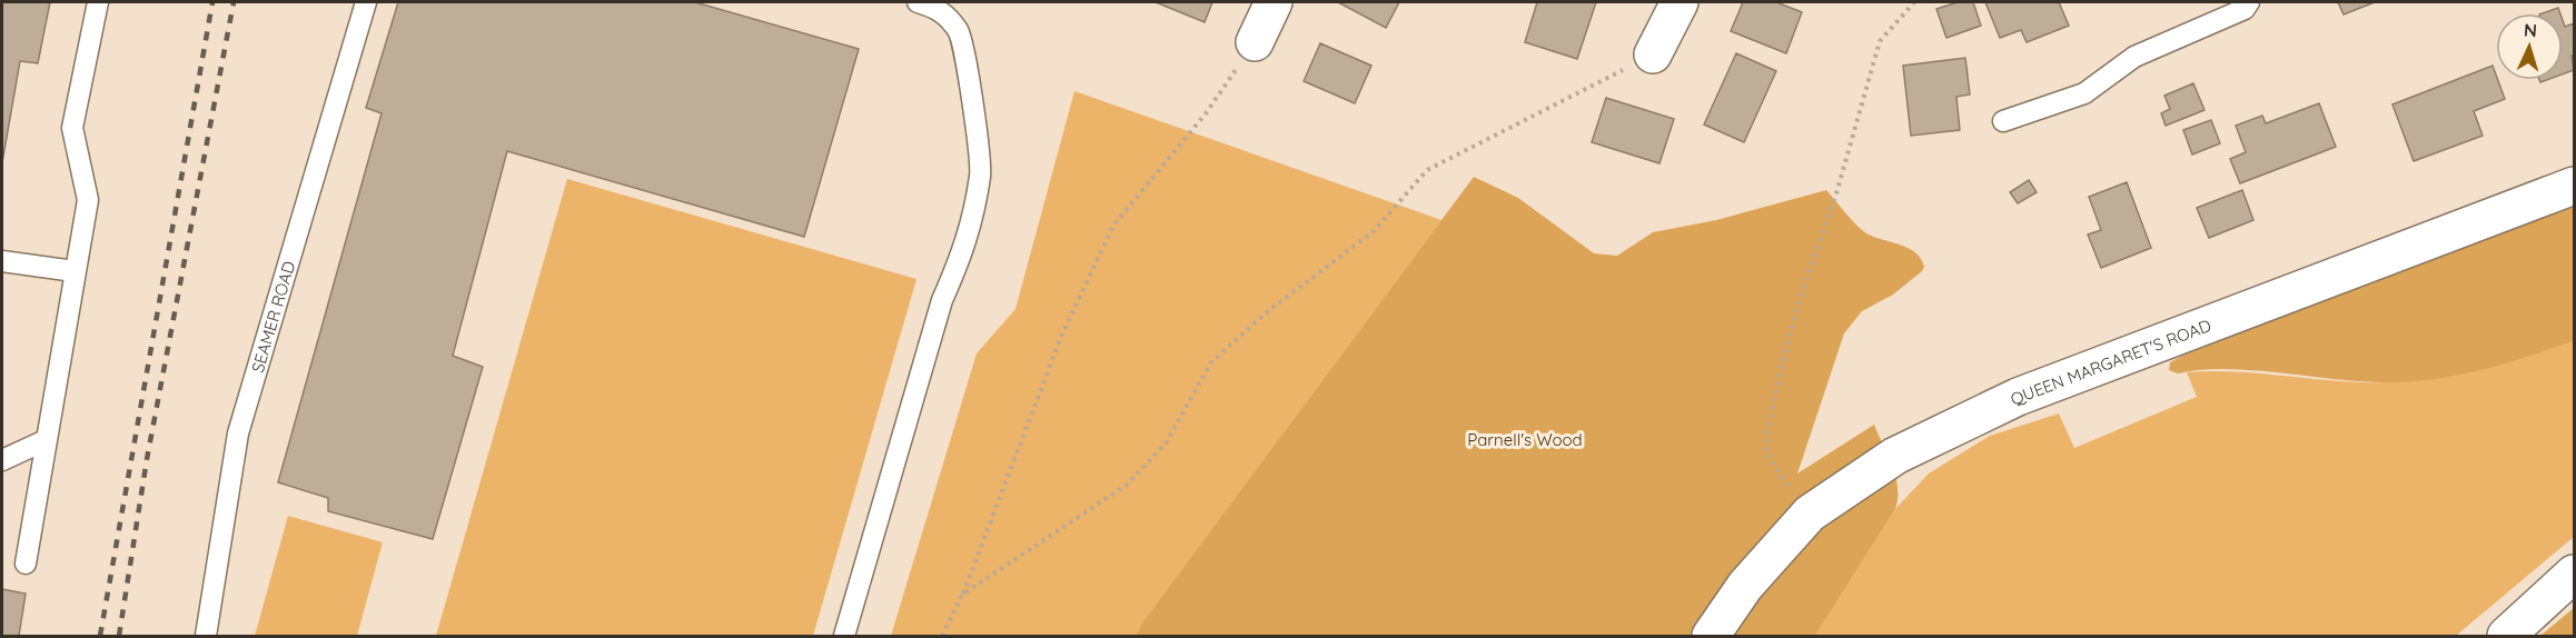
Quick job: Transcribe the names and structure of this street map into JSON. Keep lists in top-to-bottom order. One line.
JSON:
{"streets":{"main road":["QUEEN MARGARET'S ROAD"],"lane":["SEAMER ROAD"]},"parks":["Parnell's Wood"],"north":"top"}
